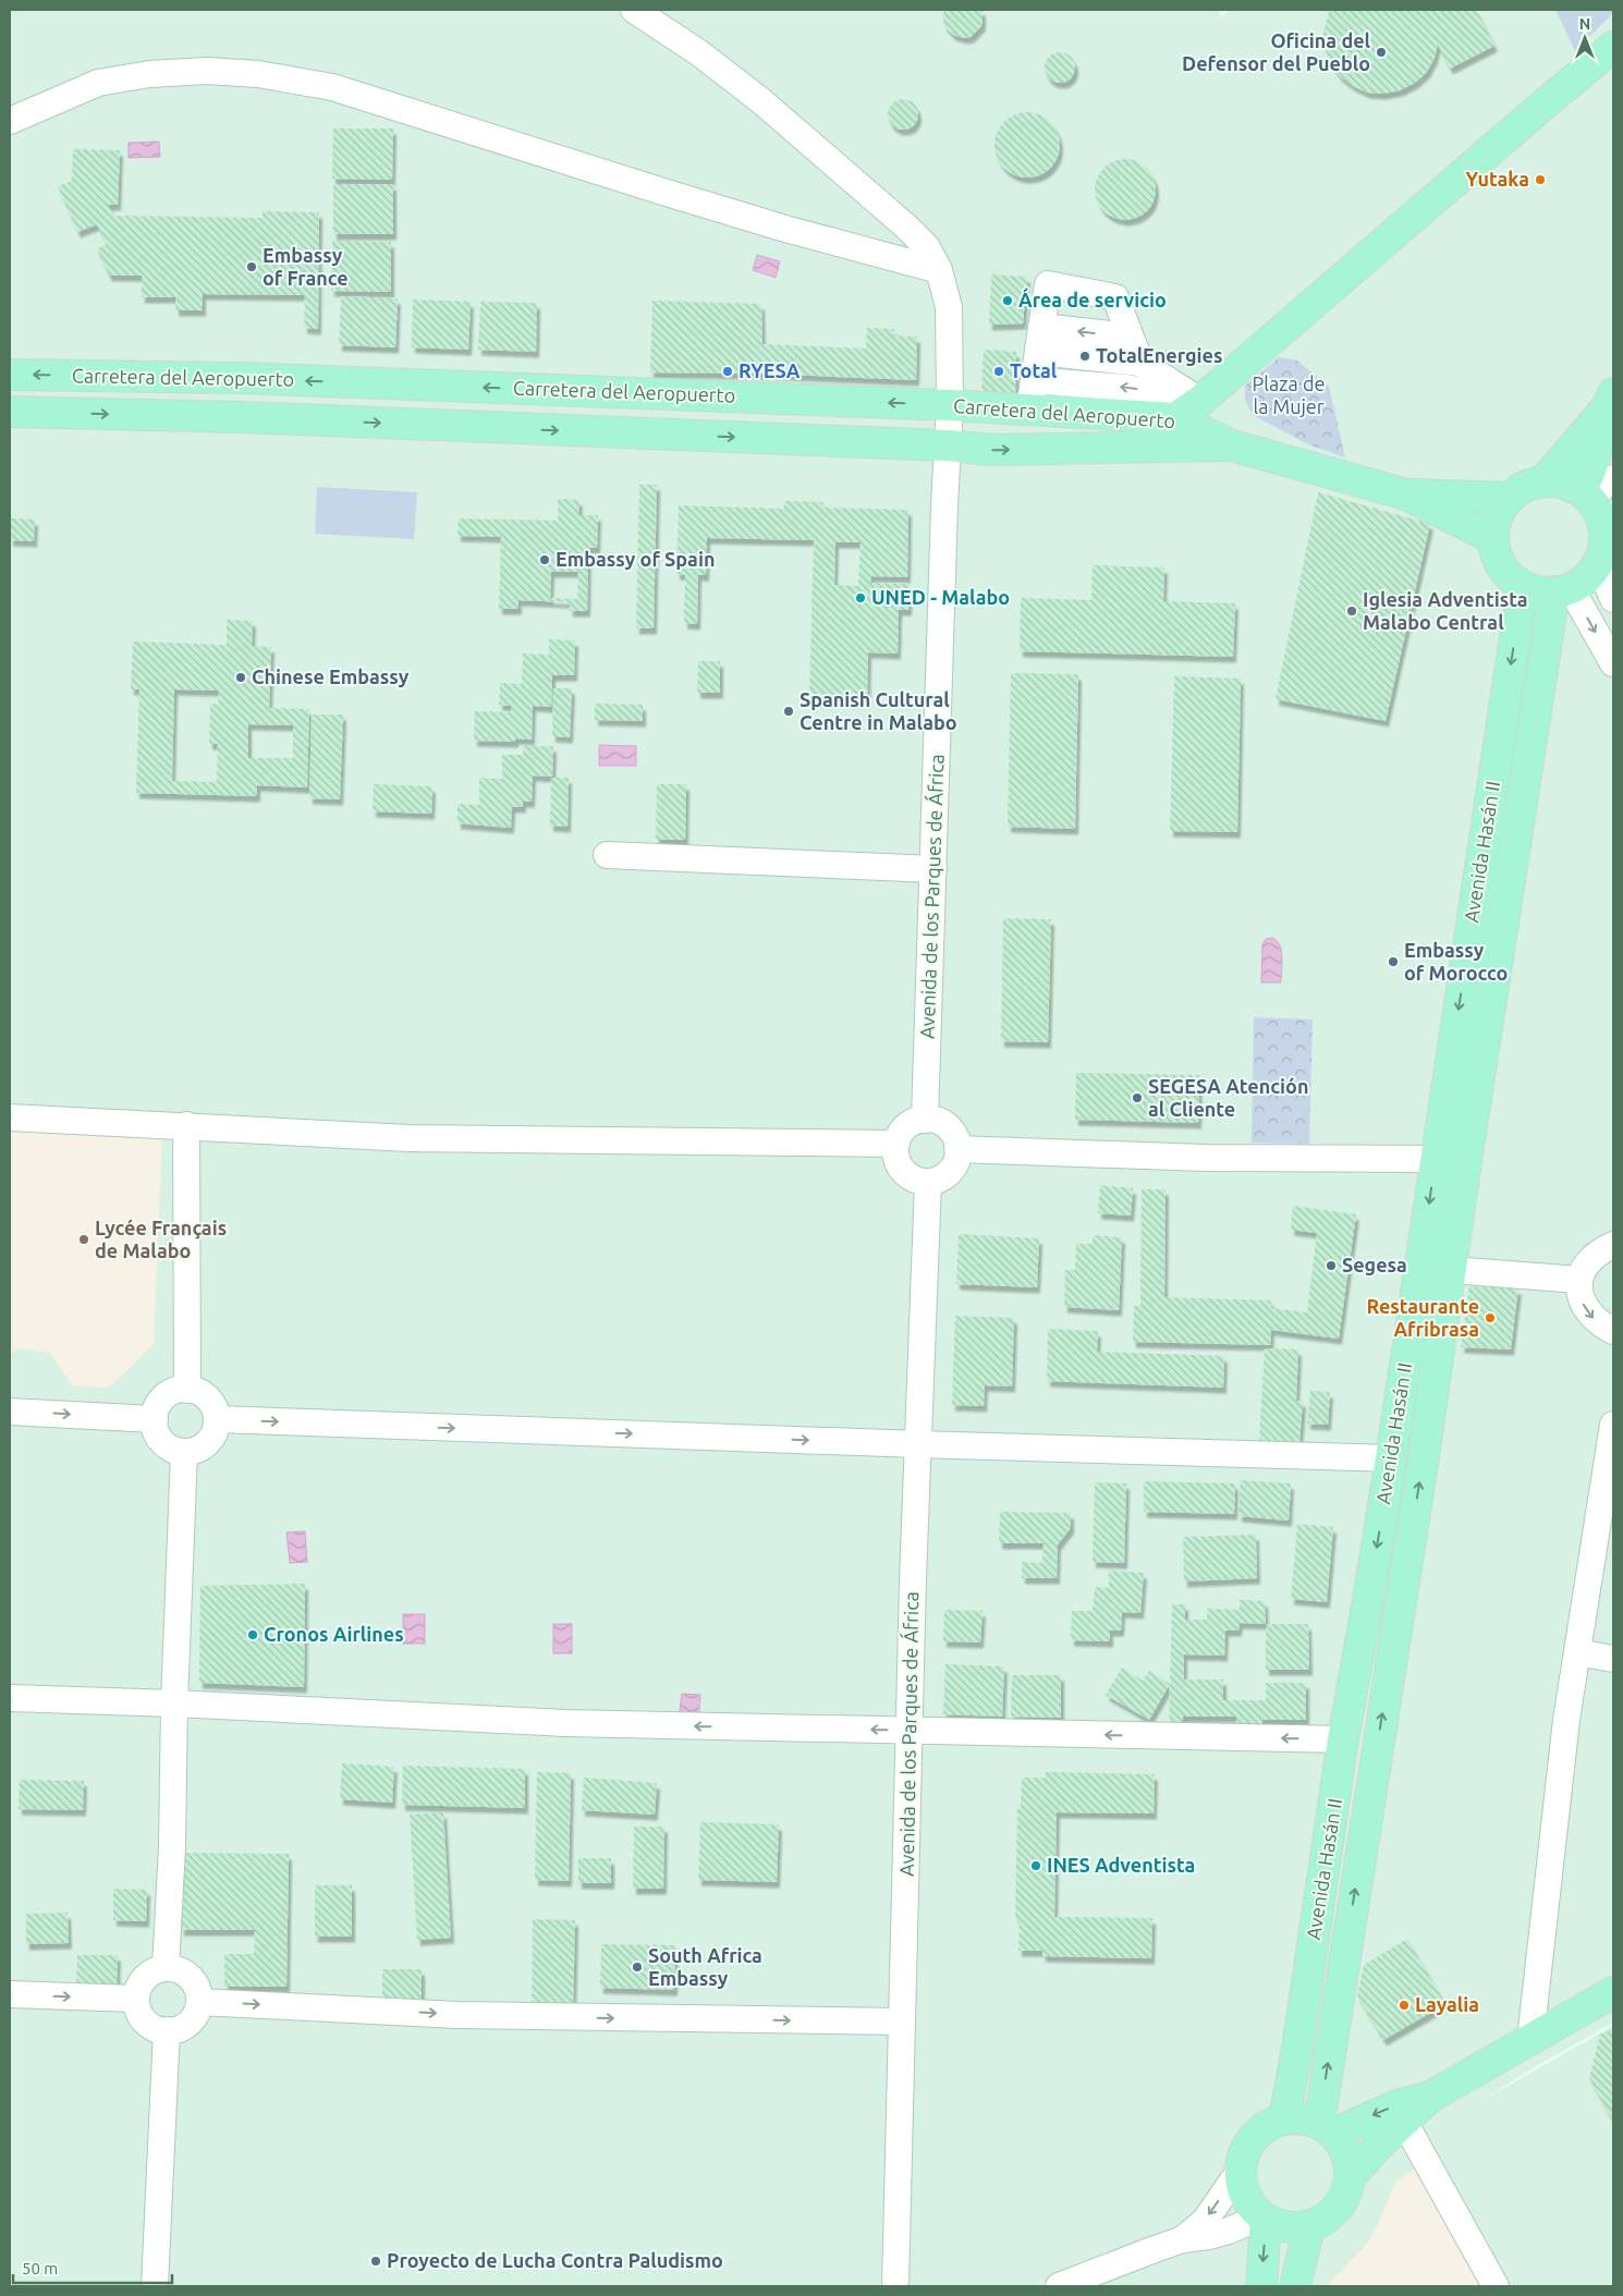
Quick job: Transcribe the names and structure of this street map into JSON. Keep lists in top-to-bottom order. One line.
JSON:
{"streets":{"main road":["Carretera del Aeropuerto","Avenida Hasán II"],"street":["Avenida de los Parques de África"]},"crossings":[["Carretera del Aeropuerto","Avenida Hasán II"],["Carretera del Aeropuerto","Avenida de los Parques de África"]],"parks":["Plaza de la Mujer"],"places":["Oficina del Defensor del Pueblo","Yutaka","Embassy of France","Área de servicio","TotalEnergies","RYESA","Total","Embassy of Spain","UNED - Malabo","Iglesia Adventista Malabo Central","Chinese Embassy","Spanish Cultural Centre in Malabo","Embassy of Morocco","SEGESA Atención al Cliente","Lycée Français de Malabo","Segesa","Restaurante Afribrasa","Cronos Airlines","INES Adventista","South Africa Embassy","Layalia","Proyecto de Lucha Contra Paludismo"],"scale_bar":"50 m","north":"top"}
